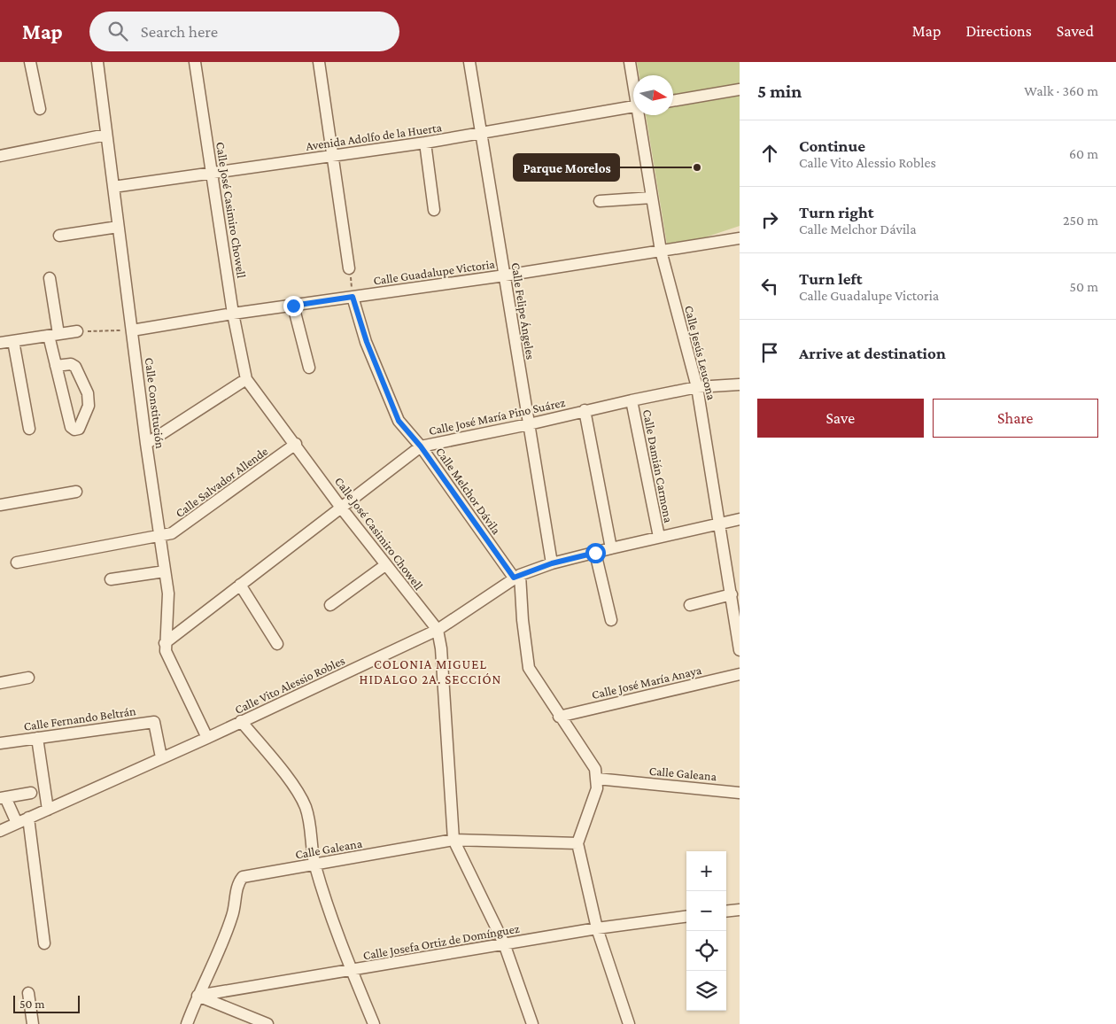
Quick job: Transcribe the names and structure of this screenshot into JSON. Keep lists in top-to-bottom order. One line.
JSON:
{"streets":{"street":["Avenida Adolfo de la Huerta","Calle José Casimiro Chowell","Calle Guadalupe Victoria","Calle Felipe Ángeles","Calle Jesús Leucona","Calle Constitución","Calle José María Pino Suárez","Calle Damián Carmona","Calle Salvador Allende","Calle Melchor Dávila","Calle José María Anaya","Calle Vito Alessio Robles","Calle Fernando Beltrán","Calle Galeana","Calle Josefa Ortiz de Domínguez"]},"crossings":[["Avenida Adolfo de la Huerta","Calle José Casimiro Chowell"],["Avenida Adolfo de la Huerta","Calle Felipe Ángeles"],["Avenida Adolfo de la Huerta","Calle Constitución"],["Calle José Casimiro Chowell","Calle Guadalupe Victoria"],["Calle José Casimiro Chowell","Calle José María Pino Suárez"],["Calle José Casimiro Chowell","Calle Salvador Allende"],["Calle José Casimiro Chowell","Calle Vito Alessio Robles"],["Calle José Casimiro Chowell","Calle Galeana"],["Calle José Casimiro Chowell","Calle Josefa Ortiz de Domínguez"],["Calle Guadalupe Victoria","Calle Felipe Ángeles"],["Calle Guadalupe Victoria","Calle Jesús Leucona"],["Calle Guadalupe Victoria","Calle Constitución"],["Calle Guadalupe Victoria","Calle Melchor Dávila"],["Calle Felipe Ángeles","Calle José María Pino Suárez"],["Calle Felipe Ángeles","Calle Vito Alessio Robles"],["Calle Jesús Leucona","Calle José María Pino Suárez"],["Calle Jesús Leucona","Calle Vito Alessio Robles"],["Calle Constitución","Calle José María Pino Suárez"],["Calle Constitución","Calle Salvador Allende"],["Calle Constitución","Calle Vito Alessio Robles"],["Calle José María Pino Suárez","Calle Damián Carmona"],["Calle José María Pino Suárez","Calle Melchor Dávila"],["Calle Damián Carmona","Calle Vito Alessio Robles"],["Calle Melchor Dávila","Calle Vito Alessio Robles"],["Calle Vito Alessio Robles","Calle Fernando Beltrán"],["Calle Galeana","Calle Josefa Ortiz de Domínguez"]],"districts":["COLONIA MIGUEL HIDALGO 2A. SECCIÓN"],"places":["Parque Morelos"],"scale_bar":"50 m","north":"right","page":{"header":"Map","search":"Search here","nav":["Map","Directions","Saved"],"heading":["5 min","Walk · 360 m"],"list":[["Continue","Calle Vito Alessio Robles","60 m"],["Turn right","Calle Melchor Dávila","250 m"],["Turn left","Calle Guadalupe Victoria","50 m"],"Arrive at destination"],"buttons":["Save","Share"],"map_buttons":["+","−"],"scale":"50 m"}}
